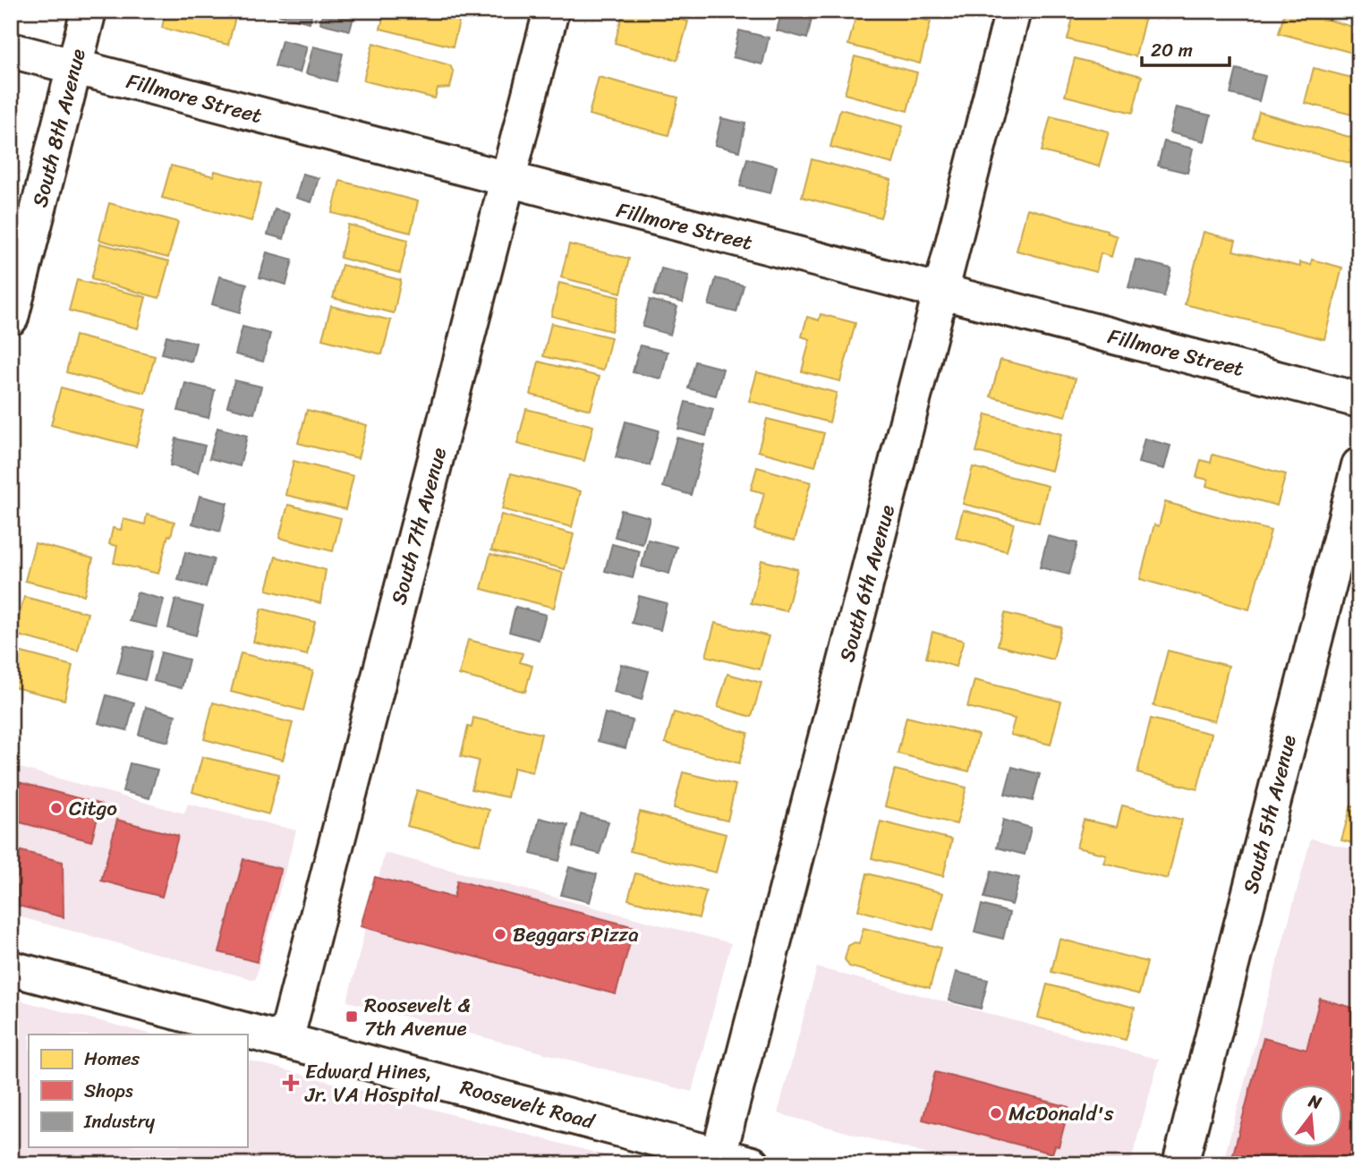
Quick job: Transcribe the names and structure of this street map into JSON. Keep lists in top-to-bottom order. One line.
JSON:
{"streets":{"street":["Fillmore Street","South 8th Avenue","South 7th Avenue","South 6th Avenue","South 5th Avenue","Roosevelt Road"]},"crossings":[["Fillmore Street","South 8th Avenue"],["Fillmore Street","South 7th Avenue"],["Fillmore Street","South 6th Avenue"],["South 7th Avenue","Roosevelt Road"],["South 6th Avenue","Roosevelt Road"]],"places":{"other":["Citgo","Beggars Pizza","McDonald's"],"transit":["Roosevelt & 7th Avenue"],"health":["Edward Hines, Jr. VA Hospital"]},"legend":["Homes","Shops","Industry"],"scale_bar":"20 m","north":"top"}
